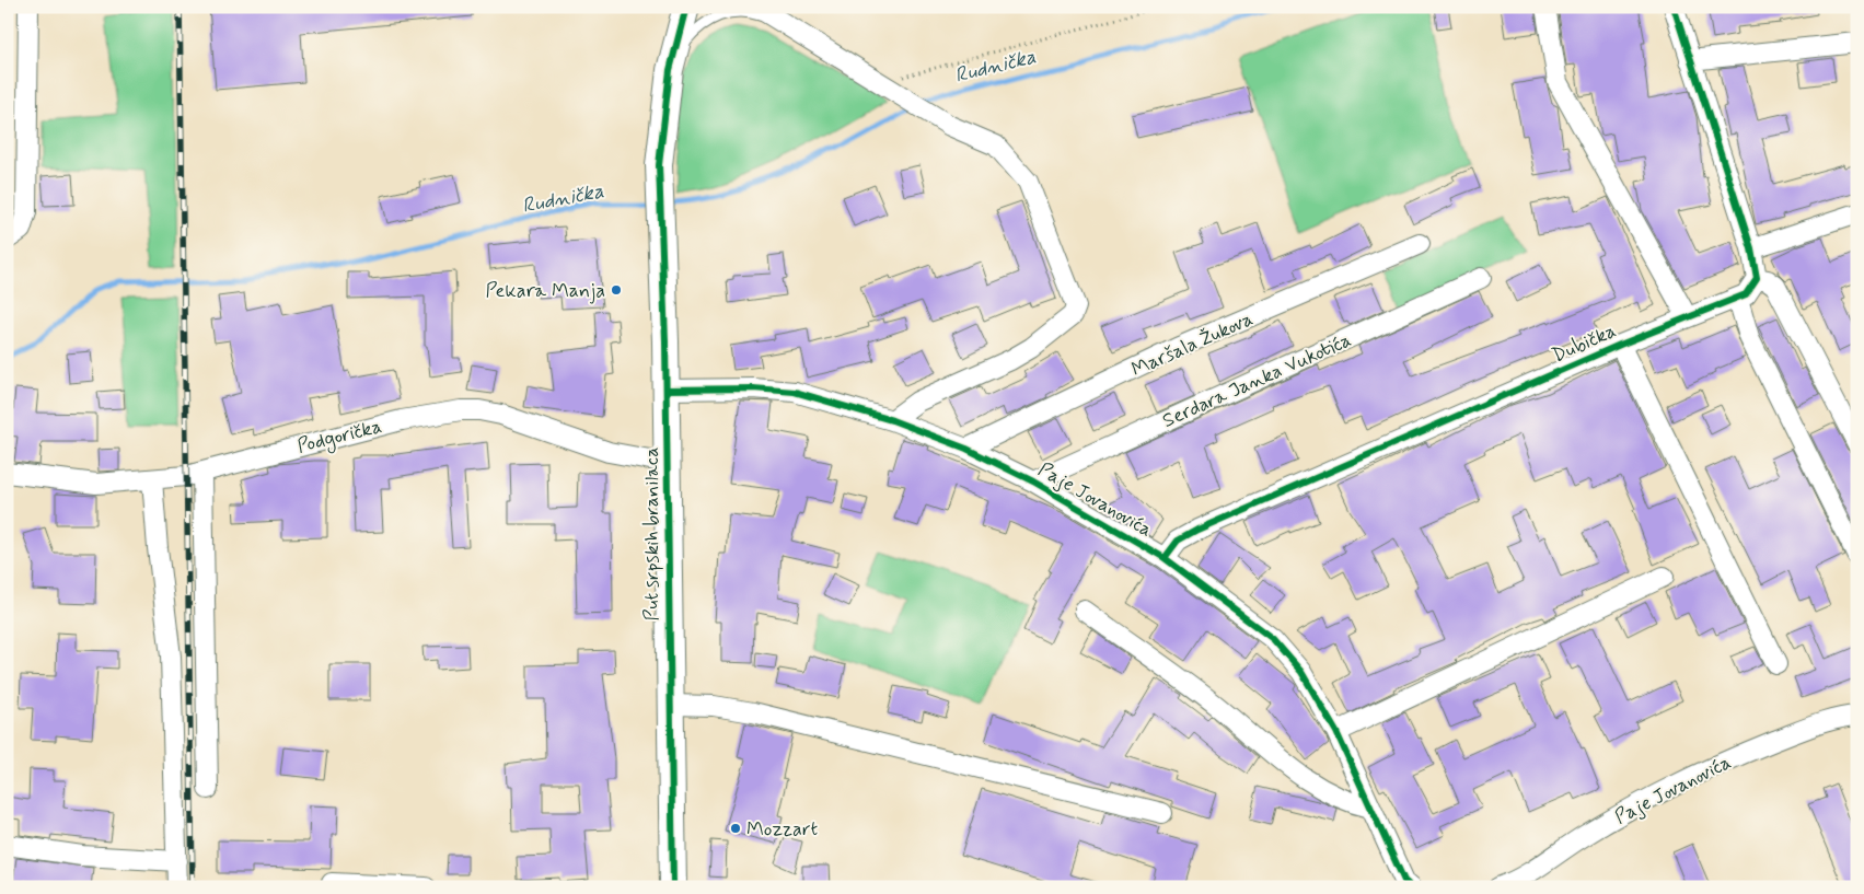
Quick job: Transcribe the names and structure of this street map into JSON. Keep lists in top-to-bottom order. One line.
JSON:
{"streets":{"main road":["Put srpskih branilaca"],"street":["Dubička","Maršala Žukova","Serdara Janka Vukotića","Podgorička","Paje Jovanovića"]},"crossings":[["Dubička","Paje Jovanovića"],["Maršala Žukova","Paje Jovanovića"],["Serdara Janka Vukotića","Paje Jovanovića"],["Podgorička","Put srpskih branilaca"],["Paje Jovanovića","Put srpskih branilaca"]],"water":["Rudnička"],"places":["Pekara Manja","Mozzart"]}
